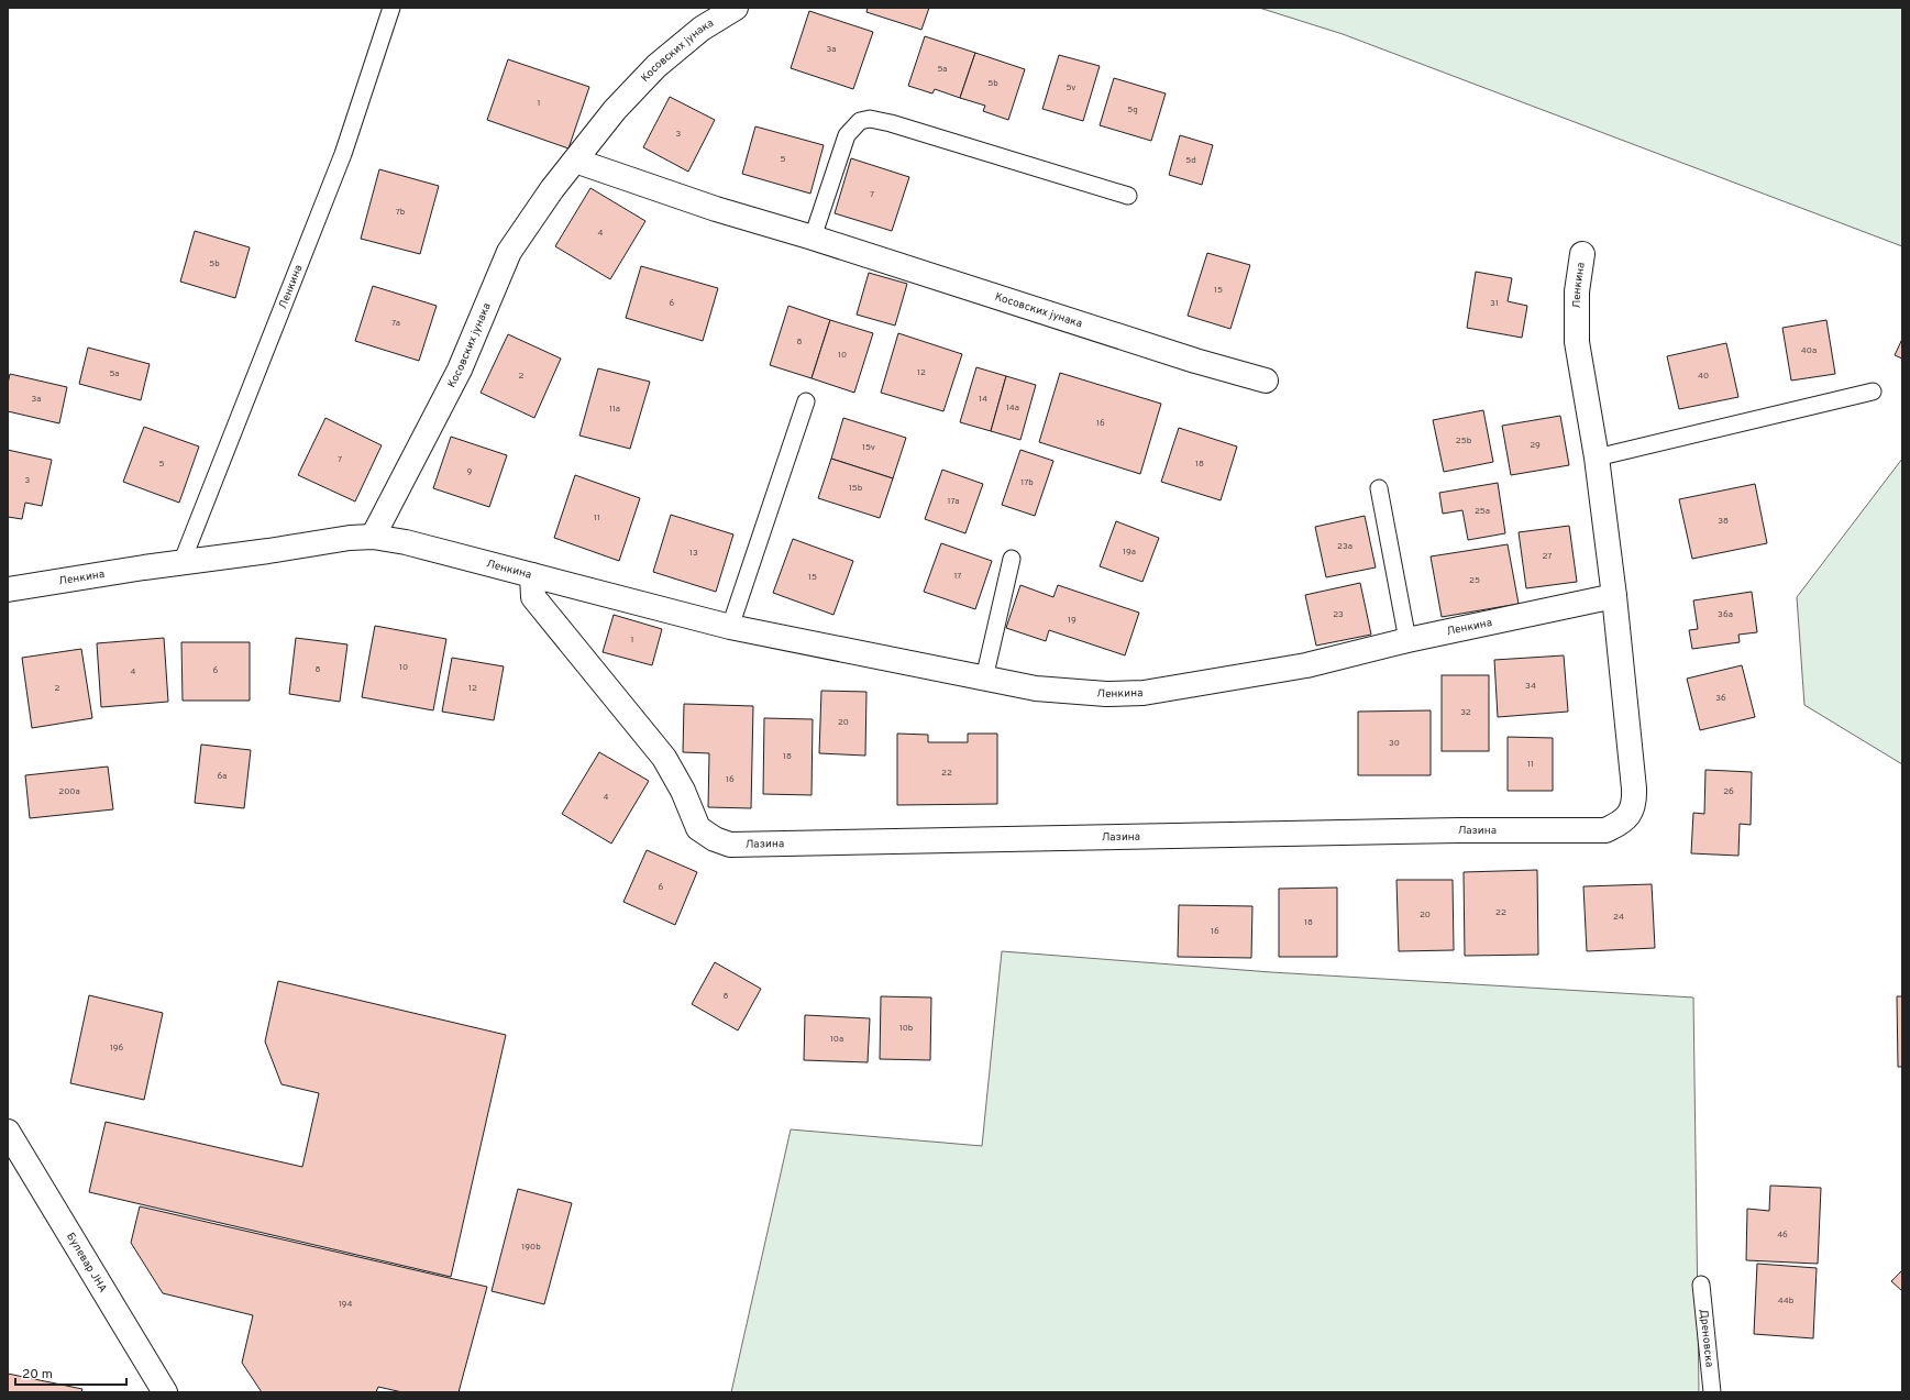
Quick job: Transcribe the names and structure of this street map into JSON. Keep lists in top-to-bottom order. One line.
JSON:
{"streets":{"street":["Косовских јунака","Ленкина","Лазина","Булевар ЈНА"],"lane":["Дреновска"]},"crossings":[["Косовских јунака","Ленкина"],["Ленкина","Лазина"]],"house_numbers":["3a","5a","5b","5v","1","5g","3","5","5d","7","7b","4","5b","15","6","31","7a","8","40a","10","12","5a","2","40","3a","14","14a","11a","16","25b","29","15v","7","5","18","9","3","17b","15b","17a","25a","11","38","23a","19a","13","27","17","15","25","23","36a","19","1","10","8","6","4","34","2","12","36","32","20","30","18","11","22","6a","16","200a","26","4","6","22","20","24","18","16","8","10b","10a","196","46","190b","44b","194"],"scale_bar":"20 m"}
